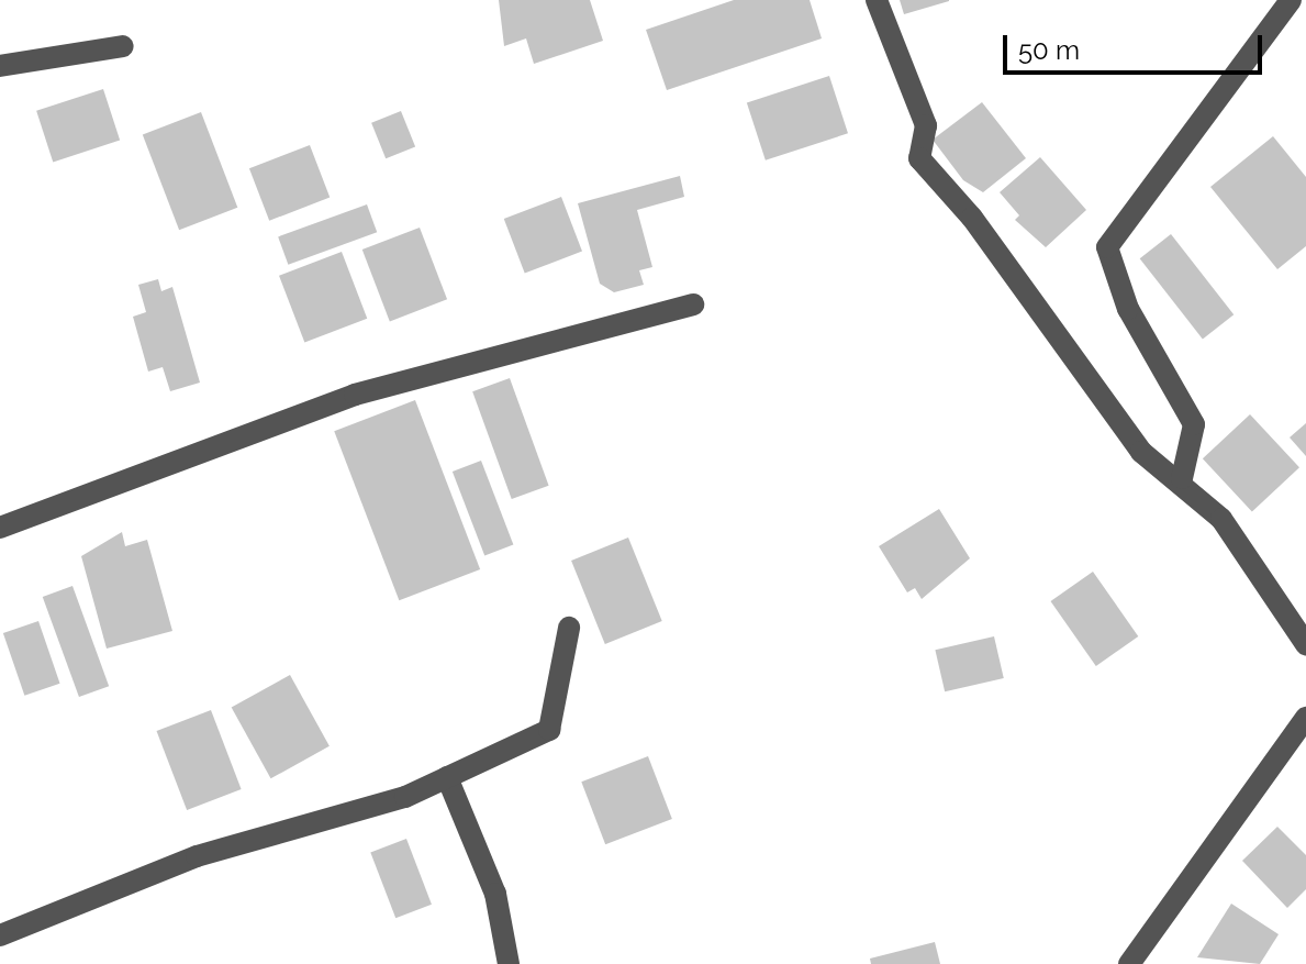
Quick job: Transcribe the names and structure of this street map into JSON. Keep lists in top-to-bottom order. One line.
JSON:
{"scale_bar":"50 m"}
